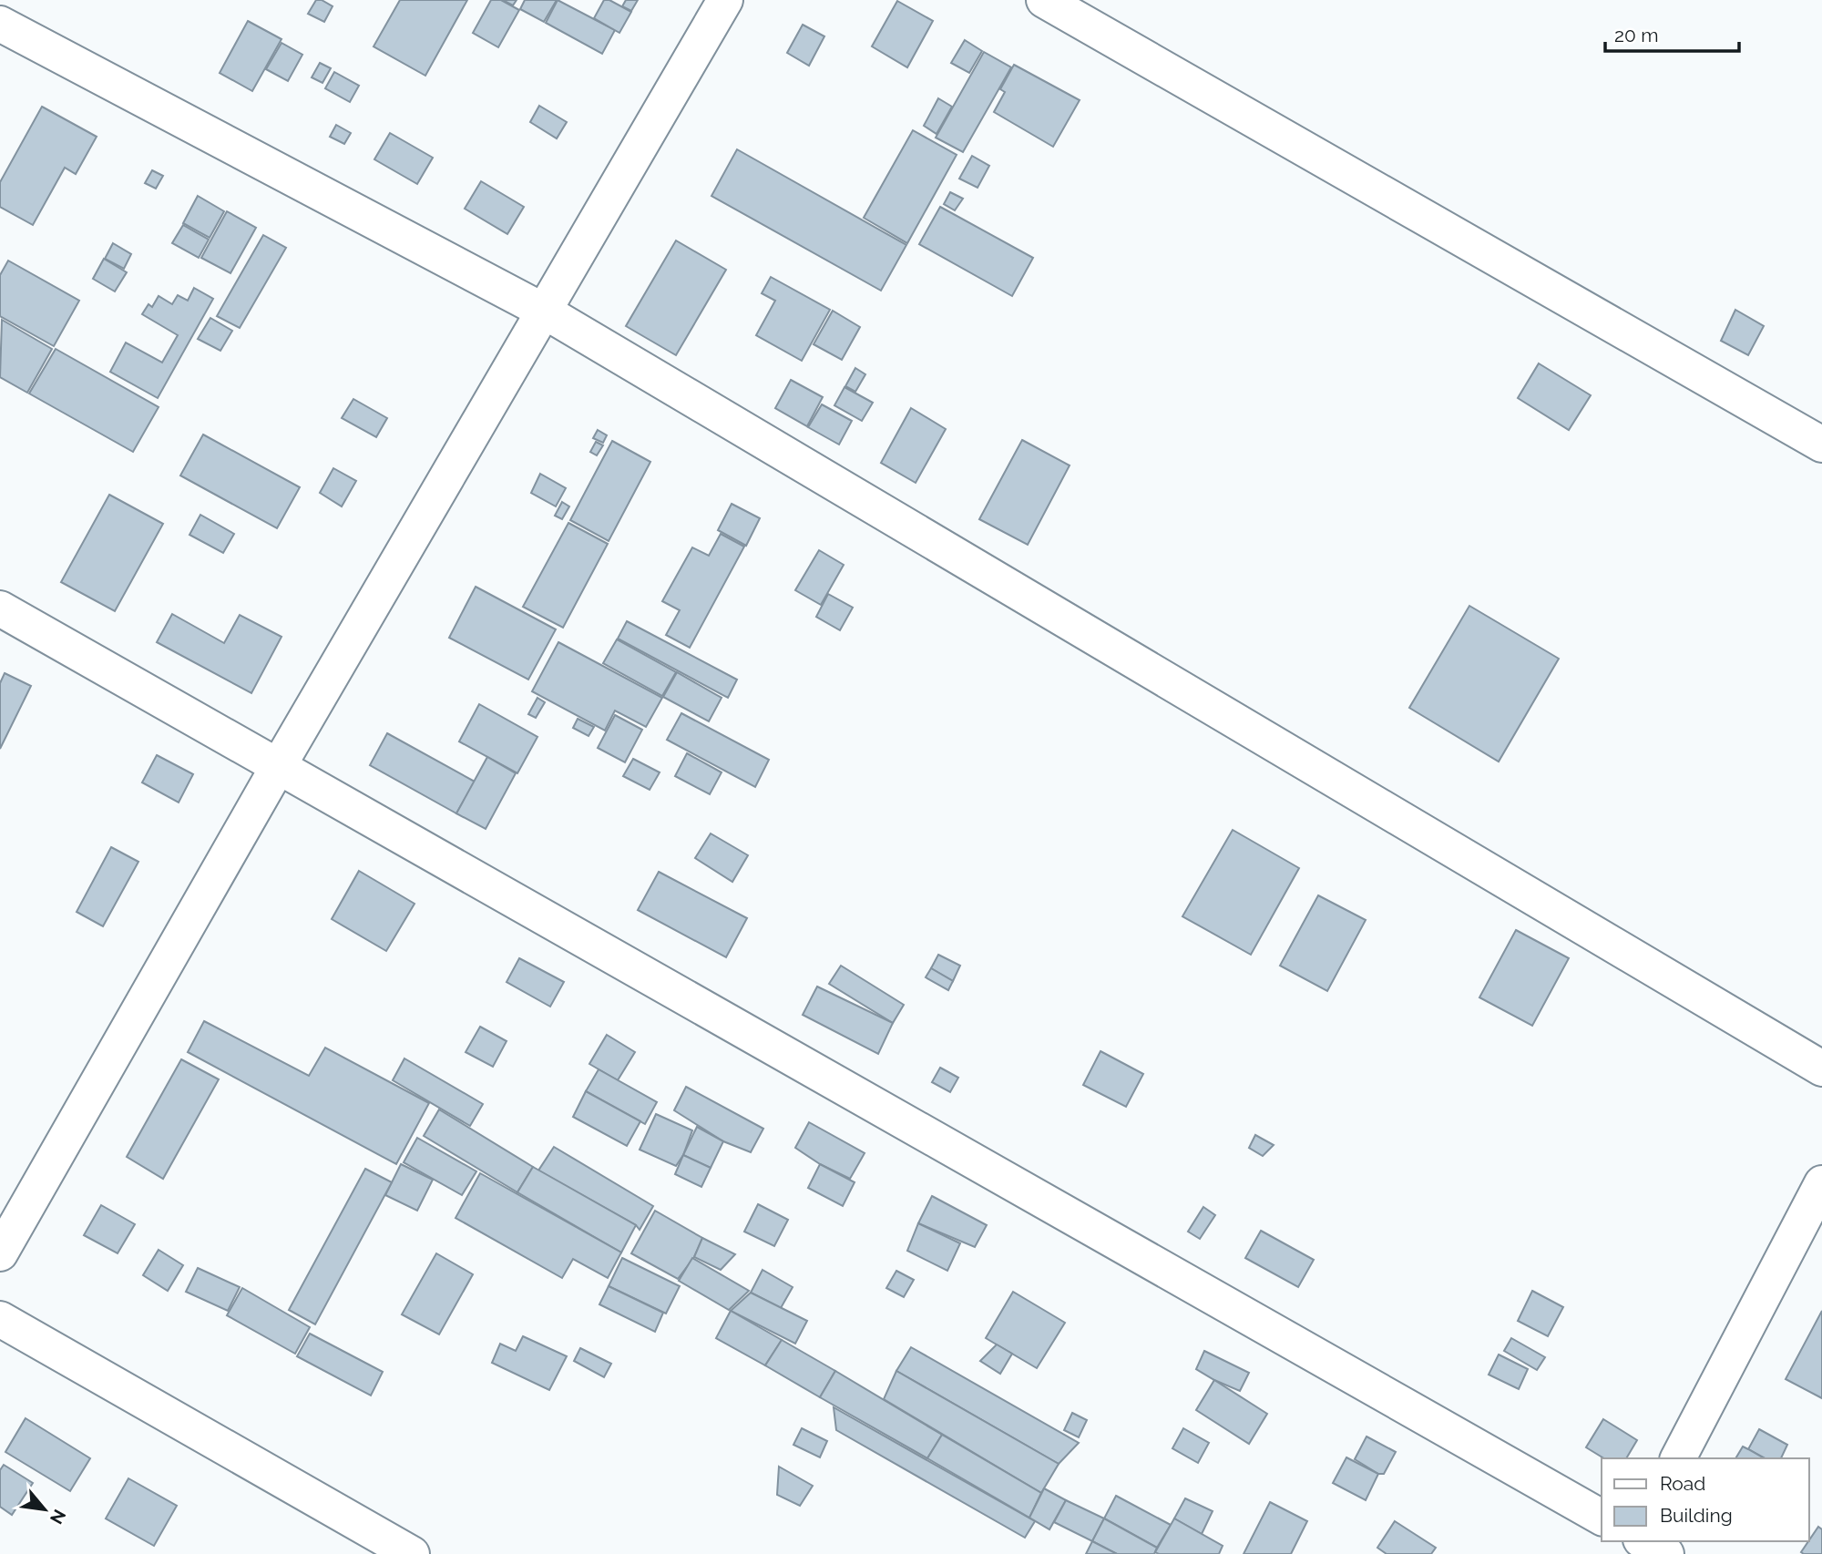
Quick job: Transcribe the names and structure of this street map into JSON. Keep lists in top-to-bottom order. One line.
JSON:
{"legend":["Road","Building"],"scale_bar":"20 m","north":"bottom right"}
